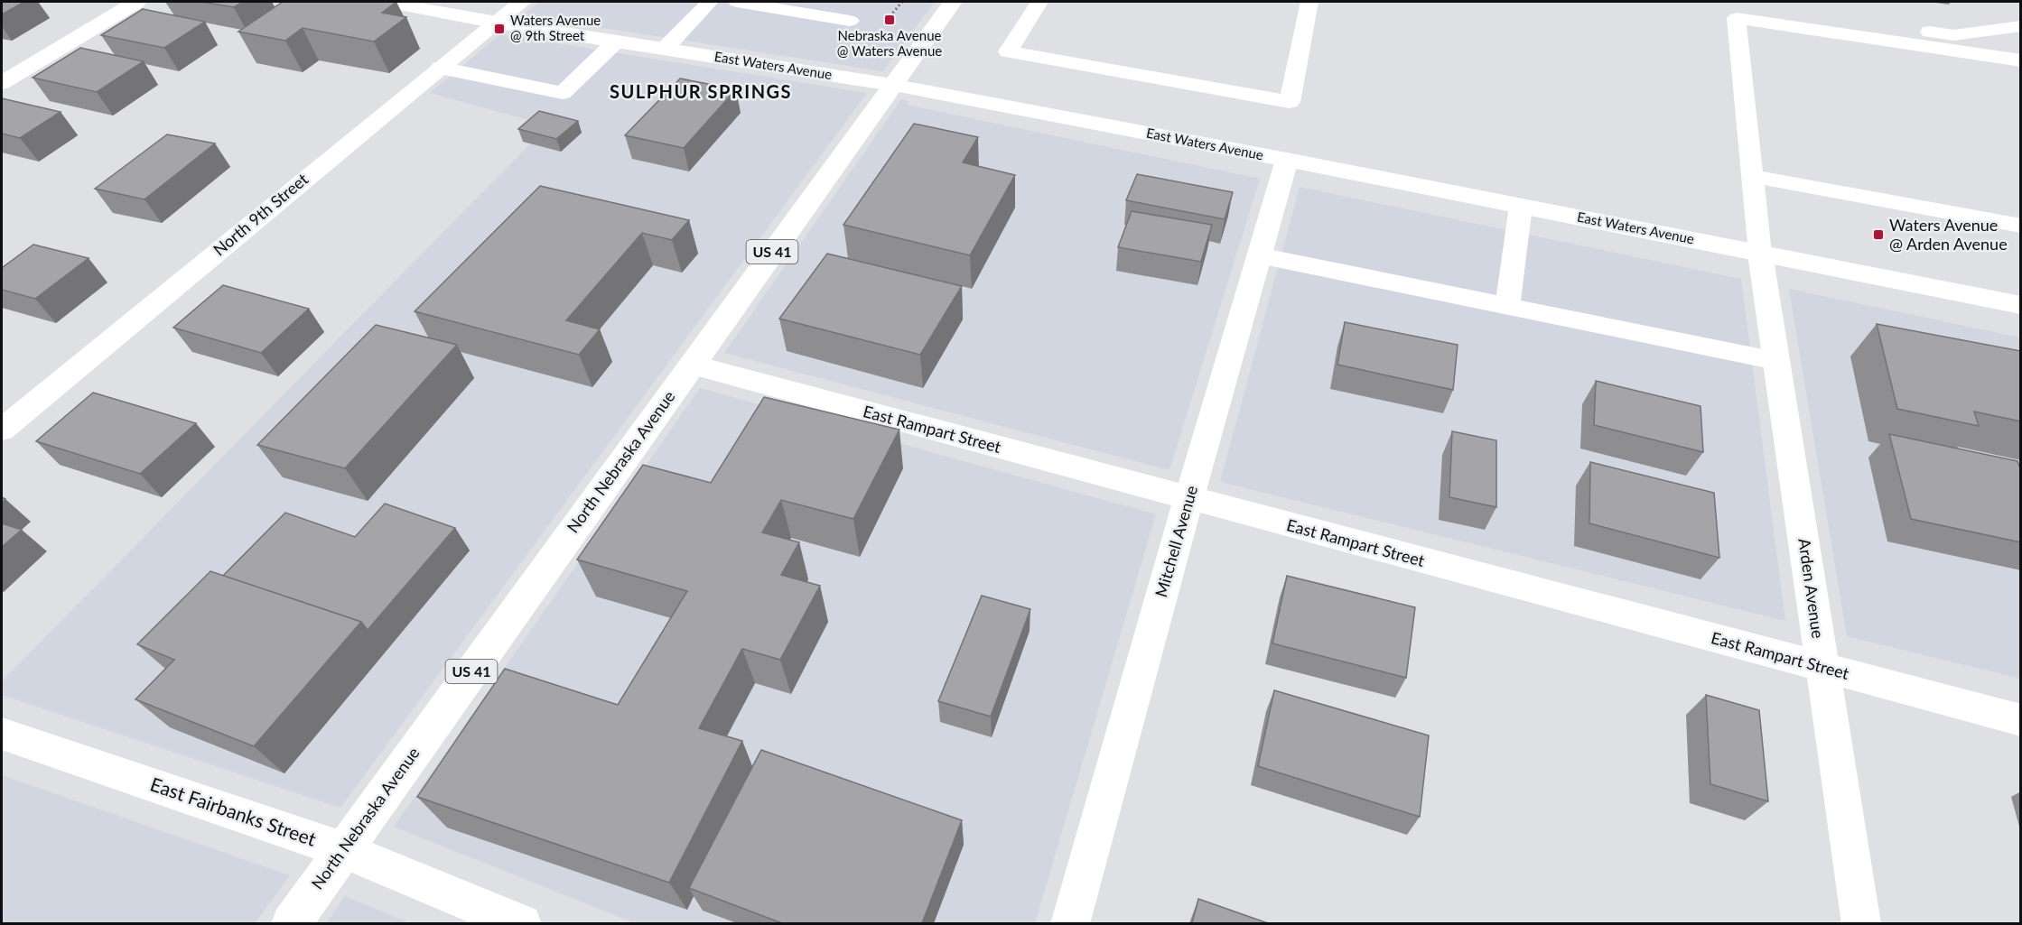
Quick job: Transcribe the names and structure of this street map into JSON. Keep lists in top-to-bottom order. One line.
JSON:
{"streets":{"street":["East Waters Avenue","North 9th Street","US 41","East Rampart Street","North Nebraska Avenue","Mitchell Avenue","Arden Avenue","East Fairbanks Street"]},"crossings":[["East Waters Avenue","North 9th Street"],["East Waters Avenue","North Nebraska Avenue"],["East Waters Avenue","Mitchell Avenue"],["East Waters Avenue","Arden Avenue"],["East Rampart Street","North Nebraska Avenue"],["East Rampart Street","Mitchell Avenue"],["East Rampart Street","Arden Avenue"],["North Nebraska Avenue","East Fairbanks Street"]],"districts":["SULPHUR SPRINGS"],"places":{"transit":["Nebraska Avenue @ Waters Avenue","Waters Avenue @ 9th Street","Waters Avenue @ Arden Avenue"]}}
